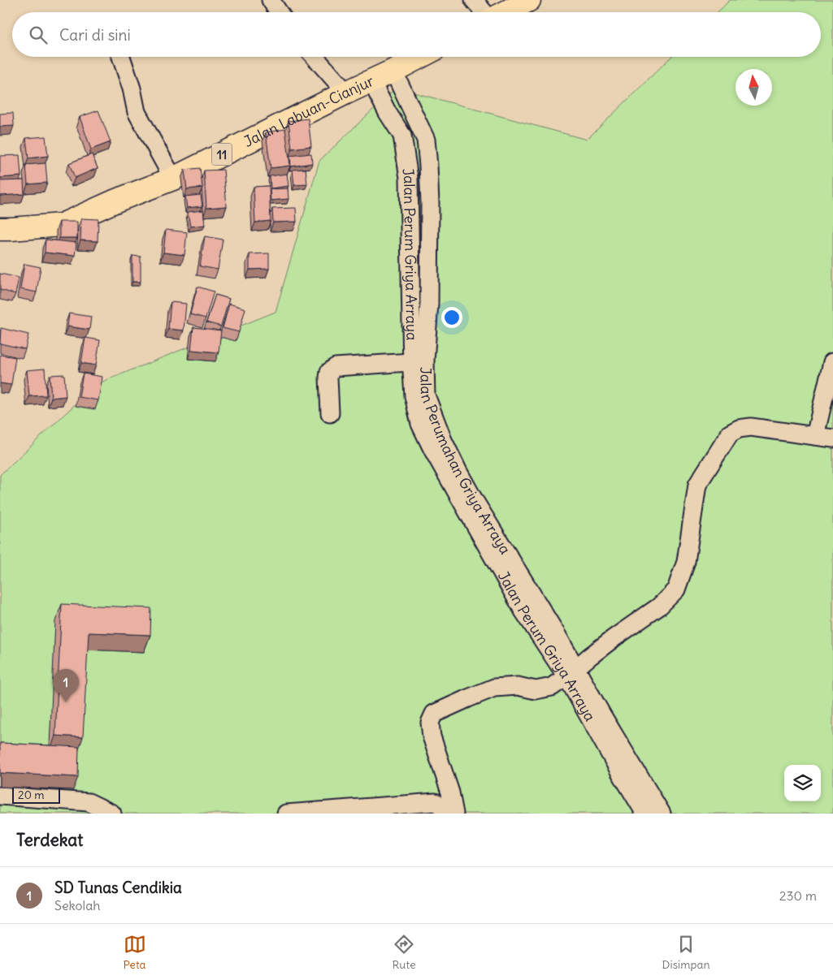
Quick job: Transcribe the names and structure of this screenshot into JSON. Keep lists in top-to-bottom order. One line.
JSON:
{"streets":{"highway":["Jalan Labuan-Cianjur","11"],"street":["Jalan Perum Griya Arraya","Jalan Perumahan Griya Arraya"]},"crossings":[["Jalan Labuan-Cianjur","Jalan Perum Griya Arraya"],["Jalan Labuan-Cianjur","Jalan Perumahan Griya Arraya"],["Jalan Perum Griya Arraya","Jalan Perumahan Griya Arraya"]],"scale_bar":"20 m","north":"top","page":{"search":"Cari di sini","pins":"1","scale":"20 m","heading":"Terdekat","list":[{"mark":"1","name":"SD Tunas Cendikia","note":"Sekolah","value":"230 m"}],"nav":["Peta","Rute","Disimpan"]}}
